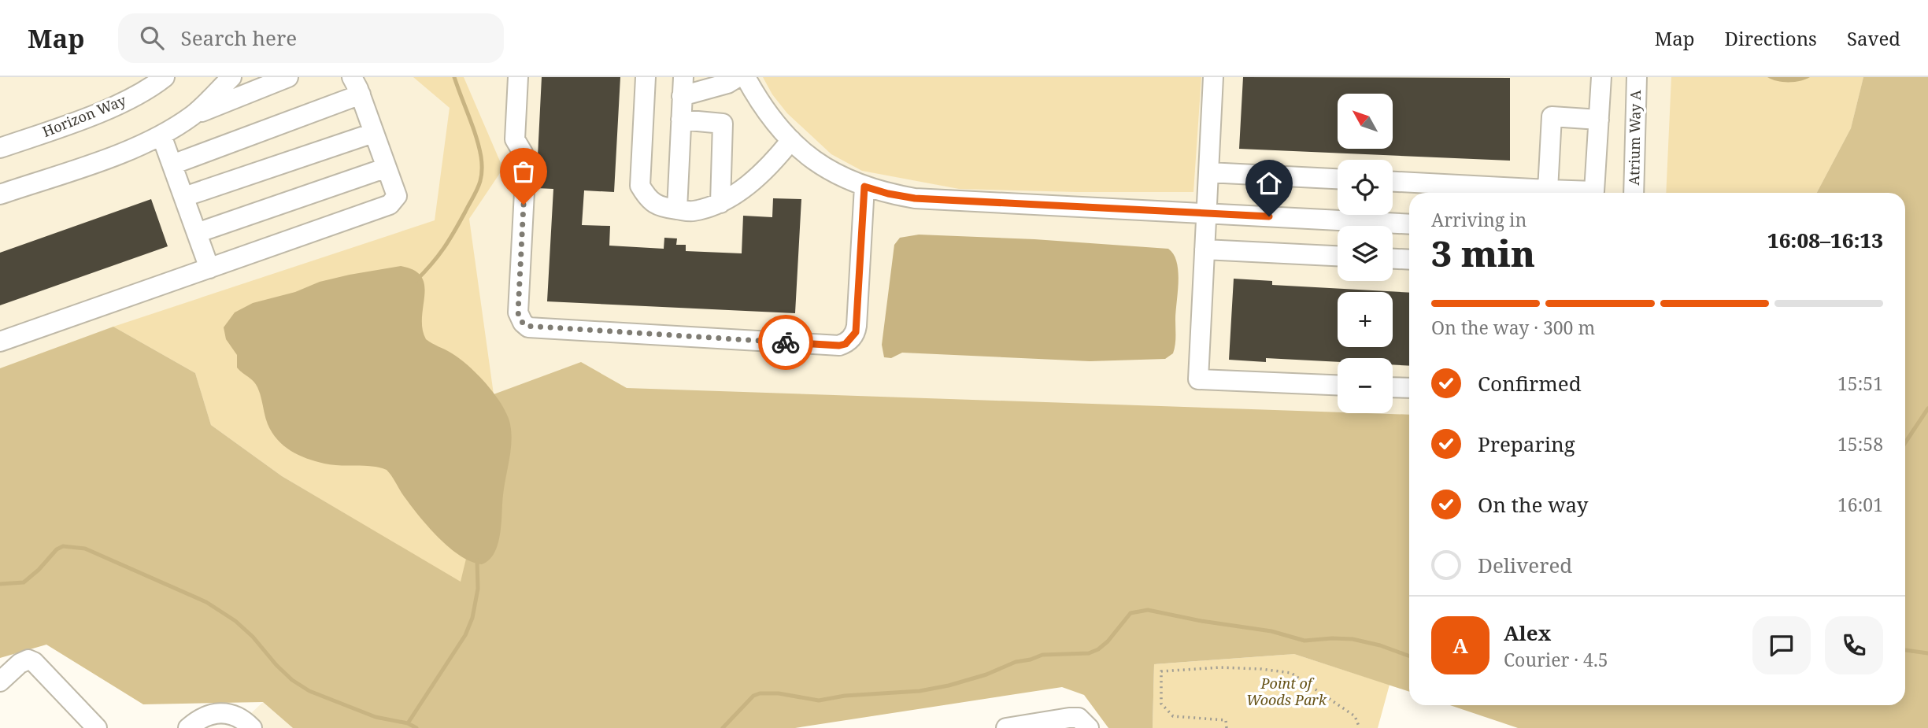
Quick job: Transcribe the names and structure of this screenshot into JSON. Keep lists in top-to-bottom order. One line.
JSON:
{"streets":{"street":["Horizon Way","Atrium Way A"]},"parks":["Point of Woods Park"],"north":"top left","page":{"header":"Map","search":"Search here","nav":["Map","Directions","Saved"],"map_buttons":["+","−"],"heading":["3 min","Arriving in","16:08–16:13"],"panel":["Alex","Courier · 4.5"],"bar":"On the way · 300 m","list":[["Confirmed","15:51"],["Preparing","15:58"],["On the way","16:01"],"Delivered"],"round":"A"}}
